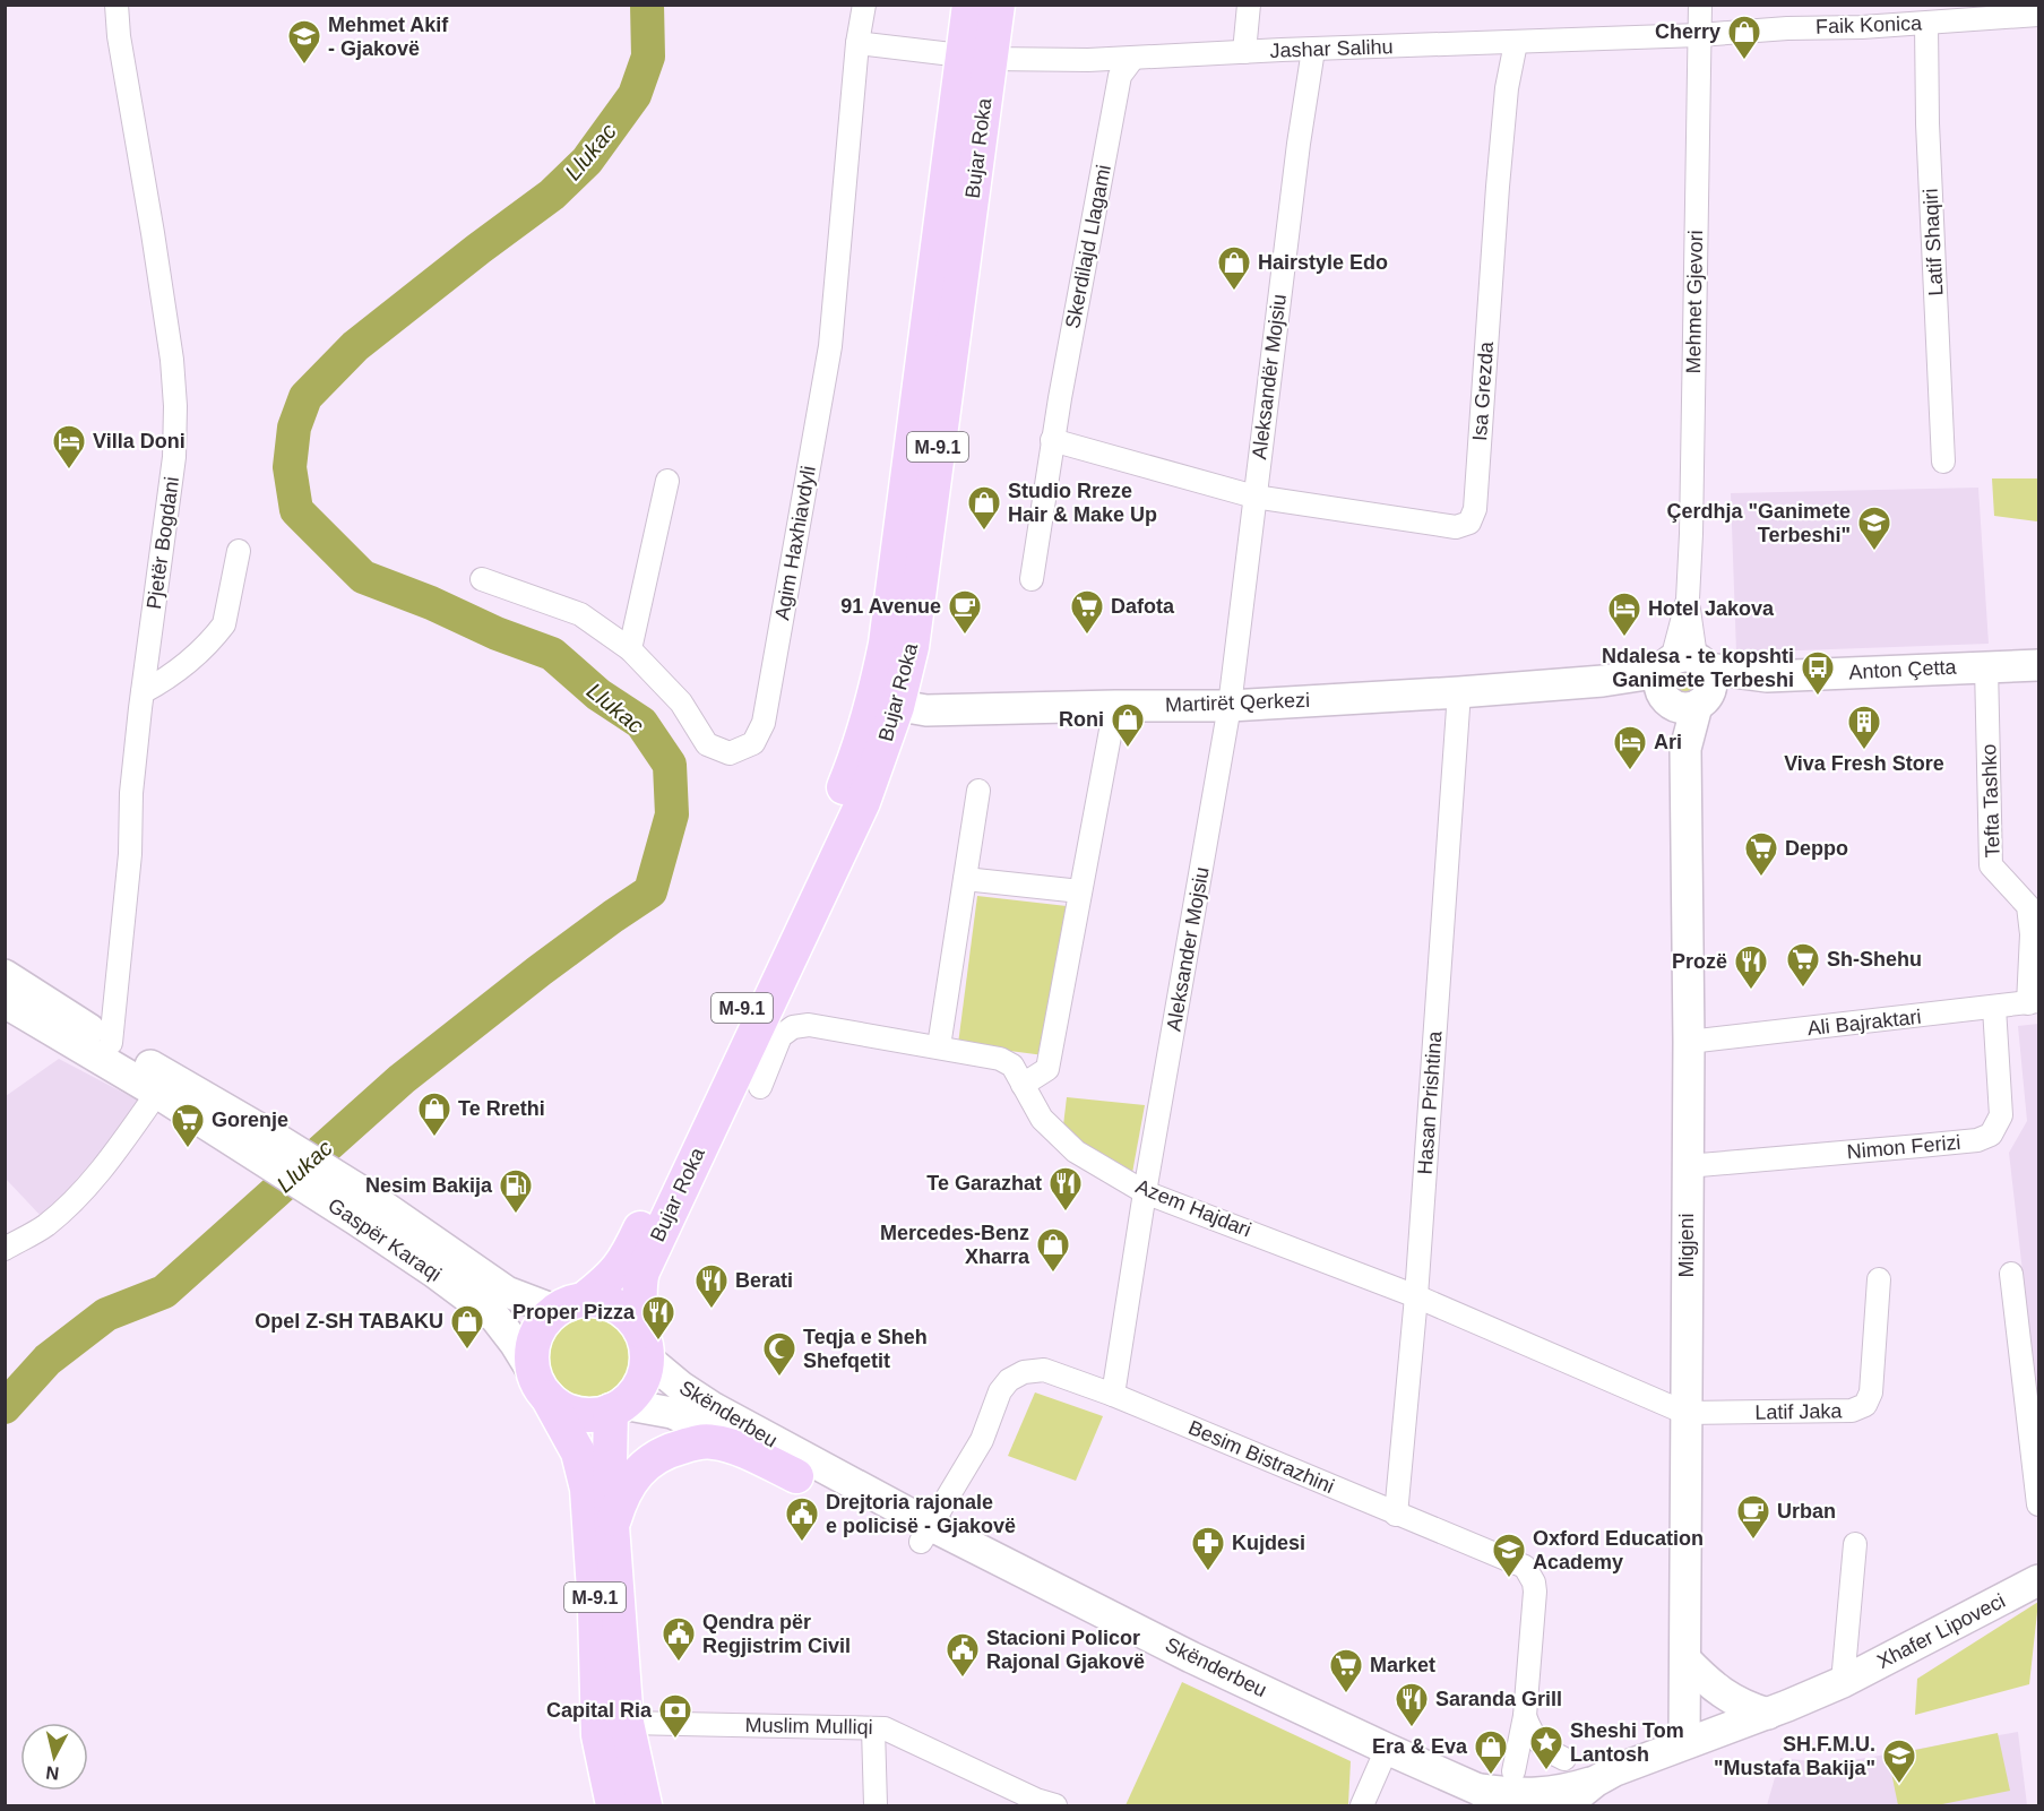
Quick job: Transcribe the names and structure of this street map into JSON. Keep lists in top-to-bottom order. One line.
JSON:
{"streets":{"main road":["Bujar Roka","M-9.1"],"street":["Faik Konica","Jashar Salihu","Latif Shaqiri","Skerdilajd Llagami","Mehmet Gjevori","Aleksandër Mojsiu","Isa Grezda","Pjetër Bogdani","Agim Haxhiavdyli","Anton Çetta","Martirët Qerkezi","Tefta Tashko","Aleksander Mojsiu","Ali Bajraktari","Hasan Prishtina","Nimon Ferizi","Azem Hajdari","Gaspër Karaqi","Migjeni","Latif Jaka","Skënderbeu","Besim Bistrazhini","Xhafer Lipoveci","Muslim Mulliqi"]},"crossings":[["Faik Konica","Jashar Salihu"],["Faik Konica","Latif Shaqiri"],["Faik Konica","Mehmet Gjevori"],["Jashar Salihu","Bujar Roka"],["Jashar Salihu","Skerdilajd Llagami"],["Jashar Salihu","Mehmet Gjevori"],["Jashar Salihu","Aleksandër Mojsiu"],["Jashar Salihu","Isa Grezda"],["Bujar Roka","M-9.1"],["Bujar Roka","Martirët Qerkezi"],["Bujar Roka","Gaspër Karaqi"],["Bujar Roka","Skënderbeu"],["Mehmet Gjevori","Anton Çetta"],["Mehmet Gjevori","Martirët Qerkezi"],["Mehmet Gjevori","Migjeni"],["Aleksandër Mojsiu","Isa Grezda"],["Aleksandër Mojsiu","Martirët Qerkezi"],["Aleksandër Mojsiu","Aleksander Mojsiu"],["M-9.1","Gaspër Karaqi"],["M-9.1","Skënderbeu"],["M-9.1","Muslim Mulliqi"],["Pjetër Bogdani","Gaspër Karaqi"],["Anton Çetta","Martirët Qerkezi"],["Anton Çetta","Tefta Tashko"],["Anton Çetta","Migjeni"],["Martirët Qerkezi","Aleksander Mojsiu"],["Martirët Qerkezi","Hasan Prishtina"],["Martirët Qerkezi","Migjeni"],["Tefta Tashko","Ali Bajraktari"],["Aleksander Mojsiu","Azem Hajdari"],["Aleksander Mojsiu","Besim Bistrazhini"],["Ali Bajraktari","Nimon Ferizi"],["Ali Bajraktari","Migjeni"],["Hasan Prishtina","Azem Hajdari"],["Hasan Prishtina","Besim Bistrazhini"],["Nimon Ferizi","Migjeni"],["Azem Hajdari","Migjeni"],["Azem Hajdari","Latif Jaka"],["Gaspër Karaqi","Skënderbeu"],["Migjeni","Latif Jaka"],["Migjeni","Xhafer Lipoveci"],["Skënderbeu","Besim Bistrazhini"]],"water":["Llukac"],"places":{"shop":["Cherry","Hairstyle Edo","Studio Rreze Hair & Make Up","Roni","Te Rrethi","Mercedes-Benz Xharra","Opel Z-SH TABAKU","Era & Eva"],"school or university":["Mehmet Akif - Gjakovë","Çerdhja \"Ganimete Terbeshi\"","Oxford Education Academy","SH.F.M.U. \"Mustafa Bakija\""],"hotel":["Villa Doni","Hotel Jakova","Ari"],"cafe":["91 Avenue","Urban"],"supermarket":["Dafota","Deppo","Sh-Shehu","Gorenje","Market"],"bus stop":["Ndalesa - te kopshti Ganimete Terbeshi"],"building":["Viva Fresh Store"],"restaurant":["Prozë","Te Garazhat","Berati","Proper Pizza","Saranda Grill"],"fuel station":["Nesim Bakija"],"mosque":["Teqja e Sheh Shefqetit"],"public building":["Drejtoria rajonale e policisë - Gjakovë","Qendra për Regjistrim Civil","Stacioni Policor Rajonal Gjakovë"],"pharmacy":["Kujdesi"],"bank":["Capital Ria"],"place":["Sheshi Tom Lantosh"]},"north":"bottom"}
